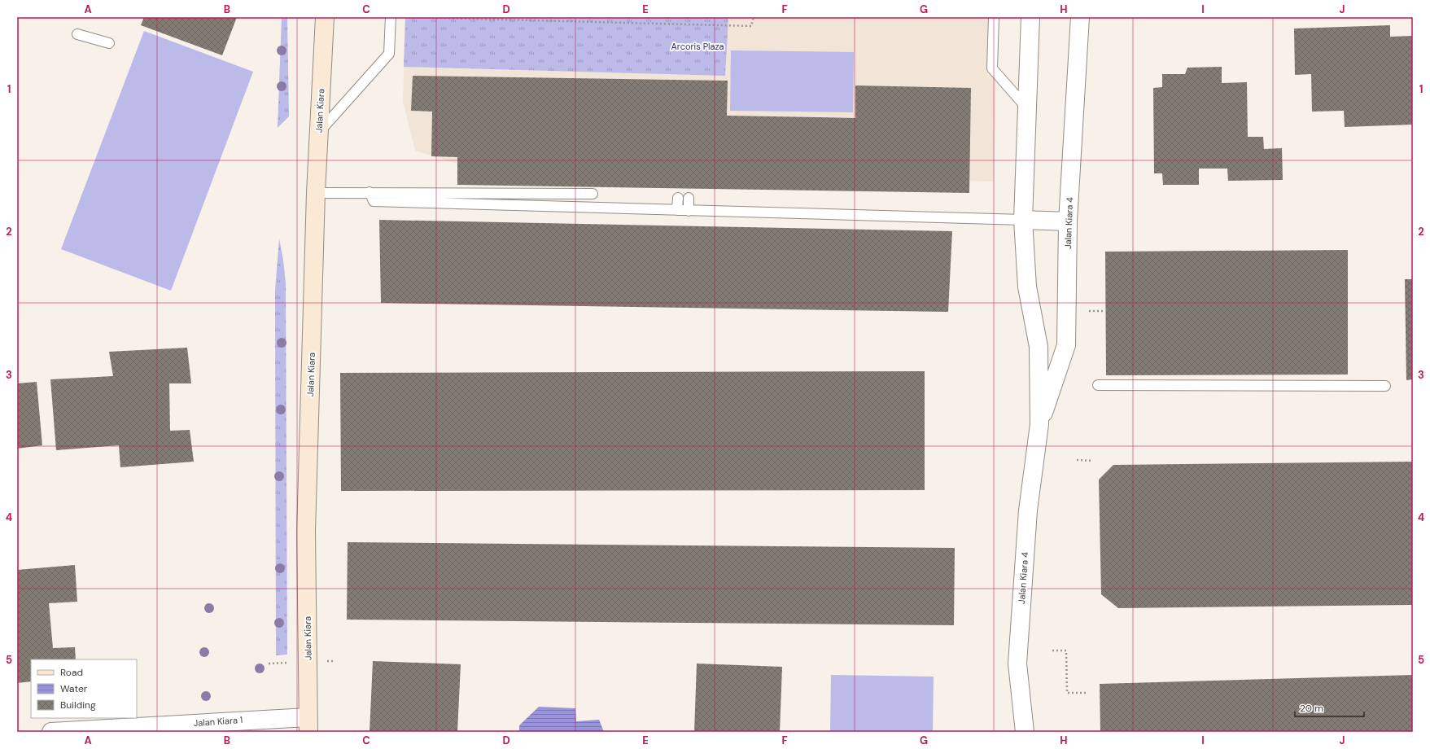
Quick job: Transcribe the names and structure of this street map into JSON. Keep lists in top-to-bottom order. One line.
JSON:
{"streets":{"main road":["Jalan Kiara"],"street":["Jalan Kiara 4","Jalan Kiara 1"]},"crossings":[["Jalan Kiara","Jalan Kiara 1"]],"parks":["Arcoris Plaza"],"legend":["Road","Water","Building"],"scale_bar":"20 m","grid":{"columns":["A","B","C","D","E","F","G","H","I","J"],"rows":["1","2","3","4","5"]}}
